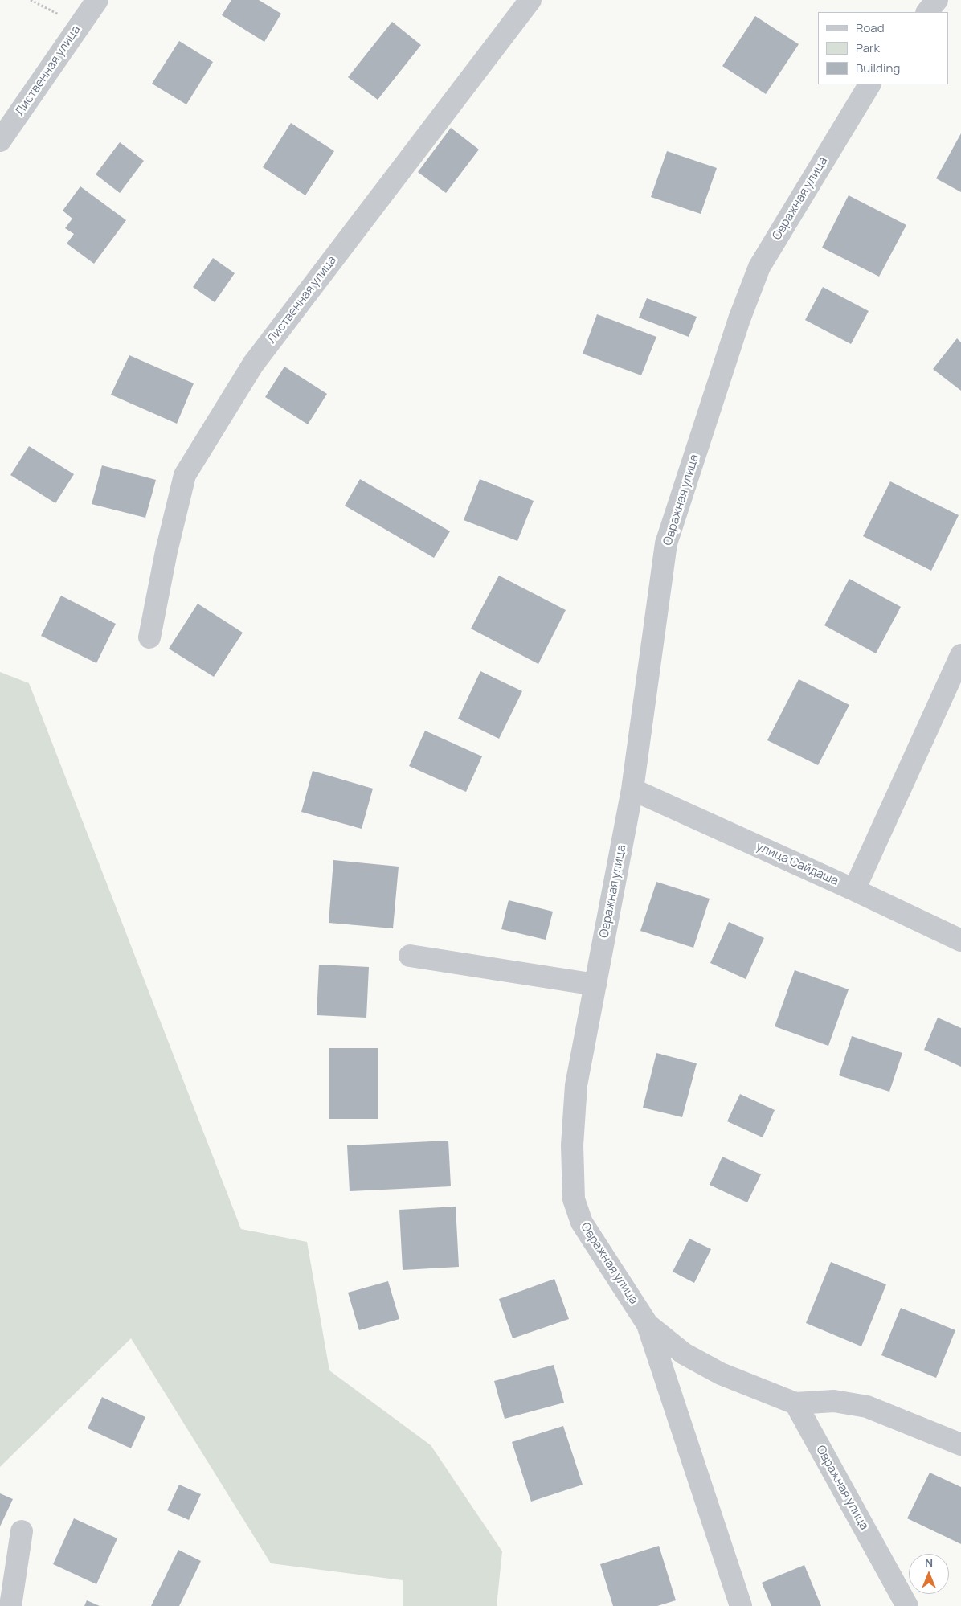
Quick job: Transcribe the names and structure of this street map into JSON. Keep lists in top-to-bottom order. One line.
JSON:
{"streets":{"street":["Лиственная улица","Овражная улица","улица Сайдаша"]},"crossings":[["Овражная улица","улица Сайдаша"]],"legend":["Road","Park","Building"],"north":"top"}
